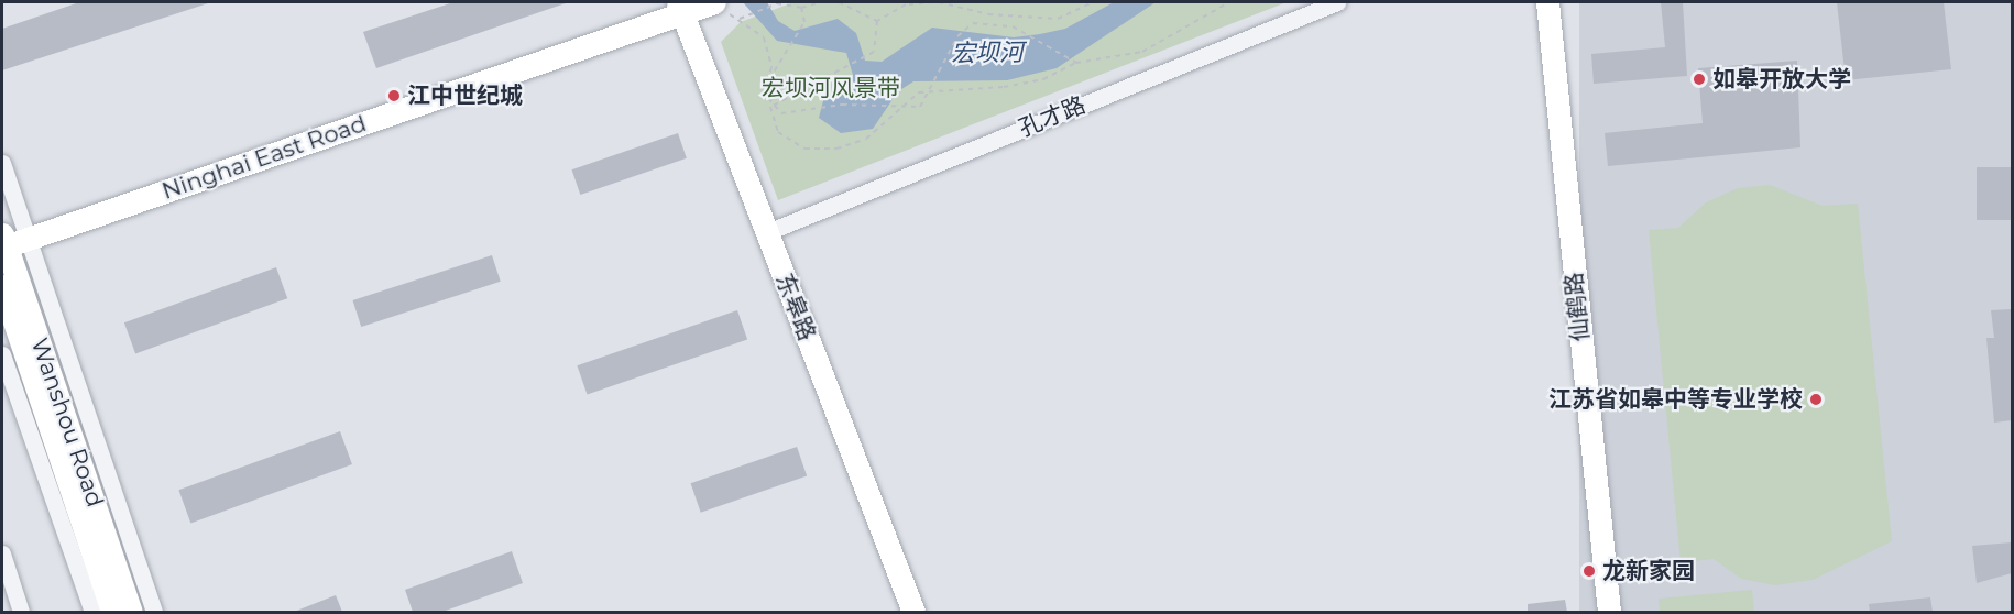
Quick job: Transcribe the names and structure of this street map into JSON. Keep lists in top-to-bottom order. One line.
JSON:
{"streets":{"street":["孔才路","Ninghai East Road","东皋路","仙鹤路","Wanshou Road"]},"crossings":[["孔才路","东皋路"],["Ninghai East Road","东皋路"],["Ninghai East Road","Wanshou Road"]],"water":["宏坝河"],"parks":["宏坝河风景带"],"places":["如皋开放大学","江中世纪城","江苏省如皋中等专业学校","龙新家园"]}
